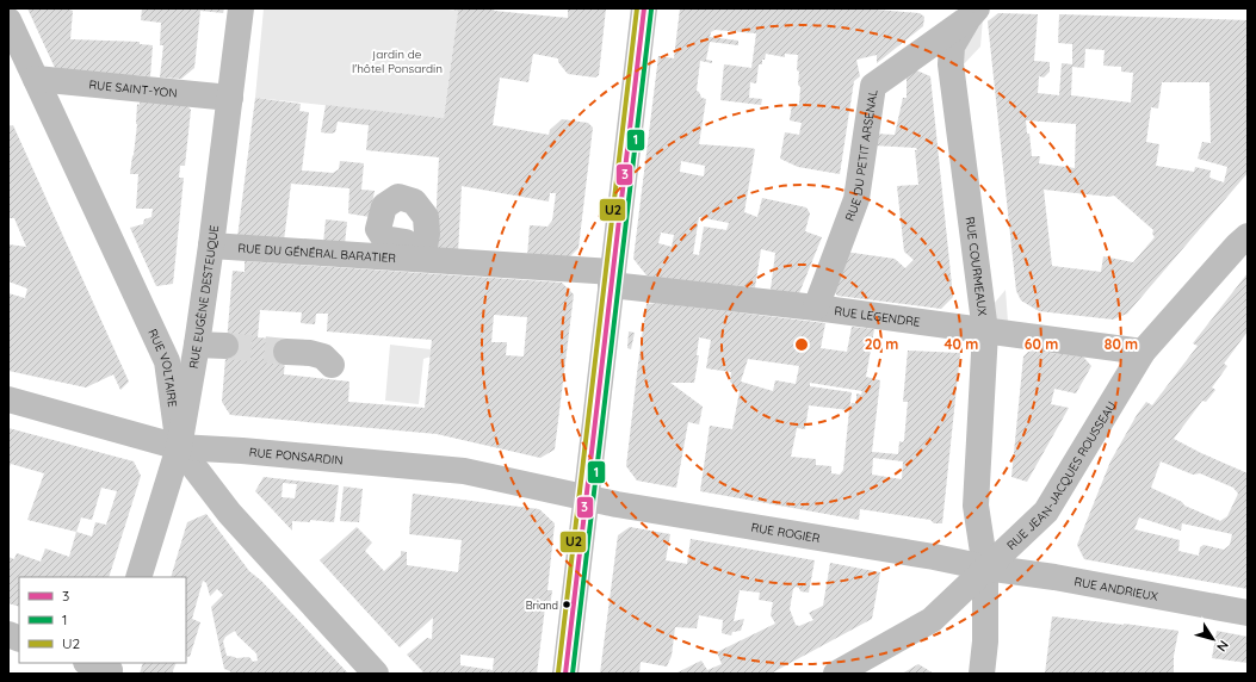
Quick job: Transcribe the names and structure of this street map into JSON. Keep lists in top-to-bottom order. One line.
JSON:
{"streets":{"street":["RUE SAINT-YON","RUE DU PETIT ARSENAL","RUE DU GÉNÉRAL BARATIER","RUE COURMEAUX","RUE EUGÈNE DESTEUQUE","RUE LEGENDRE","RUE VOLTAIRE","RUE PONSARDIN","RUE JEAN-JACQUES ROUSSEAU","RUE ROGIER","RUE ANDRIEUX"]},"crossings":[["RUE SAINT-YON","RUE EUGÈNE DESTEUQUE"],["RUE SAINT-YON","RUE VOLTAIRE"],["RUE DU PETIT ARSENAL","RUE COURMEAUX"],["RUE DU PETIT ARSENAL","RUE LEGENDRE"],["RUE DU GÉNÉRAL BARATIER","RUE EUGÈNE DESTEUQUE"],["RUE DU GÉNÉRAL BARATIER","RUE LEGENDRE"],["RUE COURMEAUX","RUE LEGENDRE"],["RUE COURMEAUX","RUE JEAN-JACQUES ROUSSEAU"],["RUE COURMEAUX","RUE ROGIER"],["RUE COURMEAUX","RUE ANDRIEUX"],["RUE EUGÈNE DESTEUQUE","RUE VOLTAIRE"],["RUE EUGÈNE DESTEUQUE","RUE PONSARDIN"],["RUE LEGENDRE","RUE JEAN-JACQUES ROUSSEAU"],["RUE VOLTAIRE","RUE PONSARDIN"],["RUE PONSARDIN","RUE ROGIER"],["RUE JEAN-JACQUES ROUSSEAU","RUE ROGIER"],["RUE JEAN-JACQUES ROUSSEAU","RUE ANDRIEUX"],["RUE ROGIER","RUE ANDRIEUX"]],"parks":["jardin de l'hôtel Ponsardin"],"places":["Briand"],"lines":["transit line 3","transit line U2","transit line 1"],"legend":["3","1","U2"],"north":"bottom right","rings":["20 m","40 m","60 m","80 m"]}
